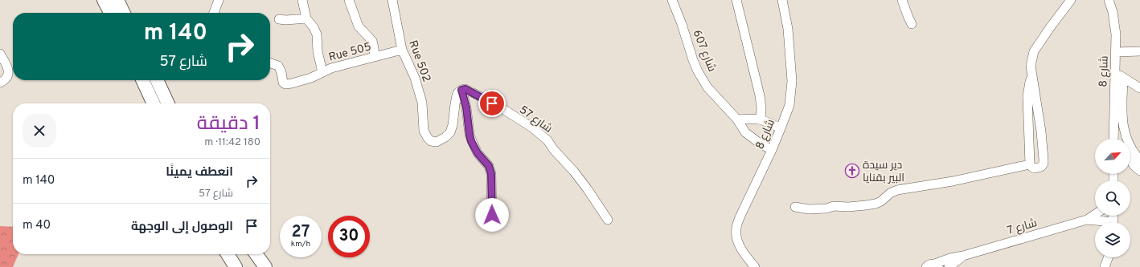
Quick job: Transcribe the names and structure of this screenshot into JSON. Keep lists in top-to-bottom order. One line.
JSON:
{"streets":{"street":["شارع 607","Rue 505","Rue 502","شارع 8","شارع 57","شارع 7"]},"crossings":[["شارع 607","شارع 8"],["Rue 505","Rue 502"],["Rue 502","شارع 57"]],"places":{"church":["دير سيدة البير بقنايا"]},"north":"top right","page":{"turn":["140 m","شارع 57"],"heading":["1 دقيقة","180 m · 11:42"],"list":[{"name":"انعطف يمينًا","note":"شارع 57","value":"140 m"},{"name":"الوصول إلى الوجهة","value":"40 m"}],"speed":"27 km/h","limit":"30"}}
